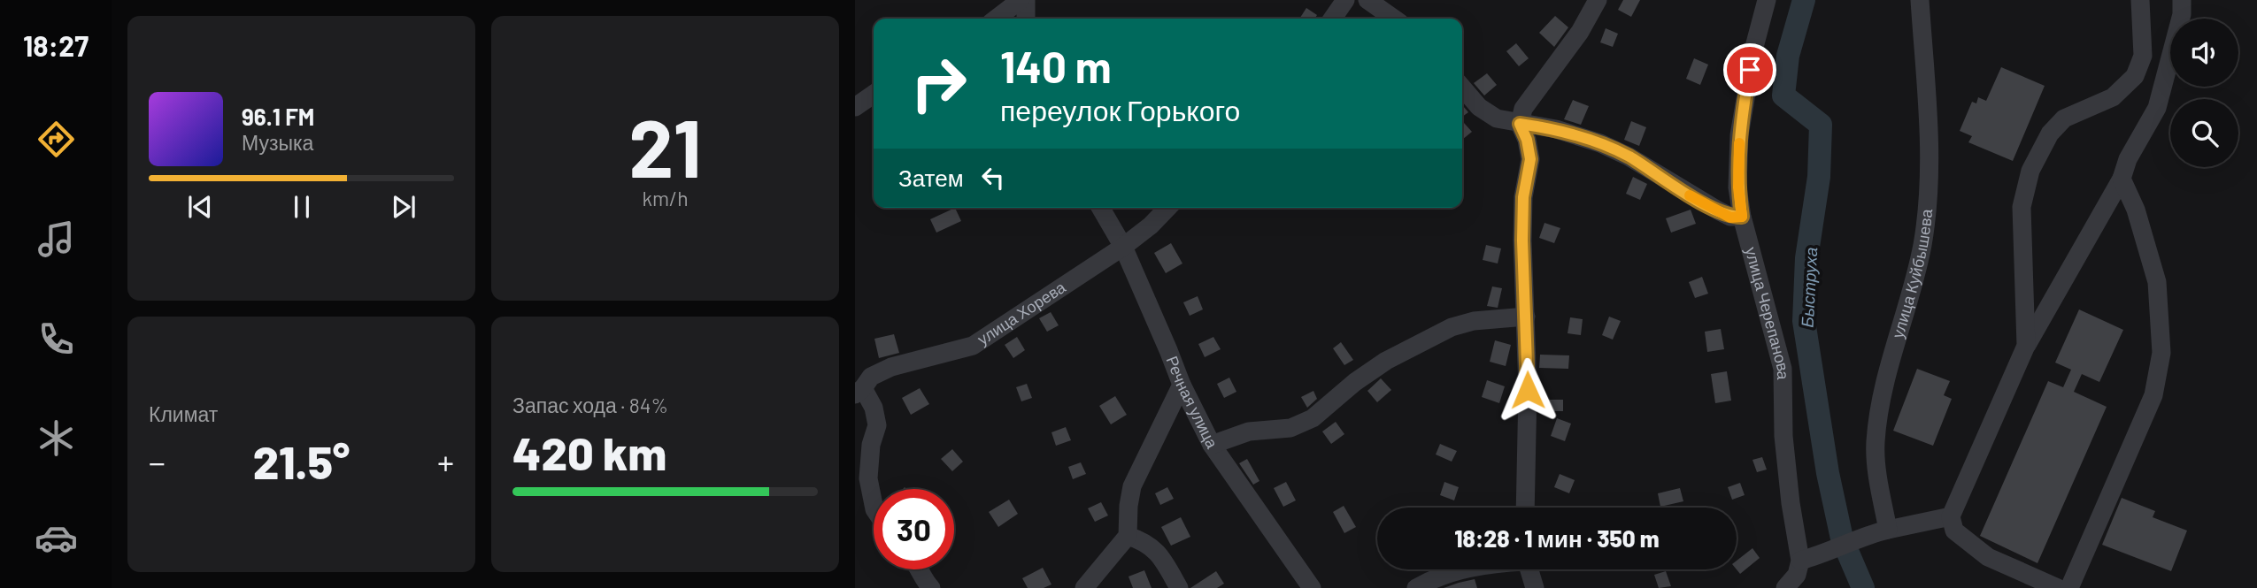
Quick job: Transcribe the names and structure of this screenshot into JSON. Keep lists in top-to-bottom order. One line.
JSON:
{"streets":{"street":["улица Куйбышева","улица Хорева","улица Черепанова","Речная улица"]},"crossings":[["улица Хорева","Речная улица"]],"water":["Быструха"],"page":{"tabs":"18:27","tile":[["21","km/h"],"Климат",["Запас хода · 84%","420 km"]],"turn":["140 m","переулок Горького"],"song":["96.1 FM","Музыка"],"then":"Затем","heat":["−","21.5°","+"],"limit":"30","trip":"18:28 · 1 мин · 350 m"}}
